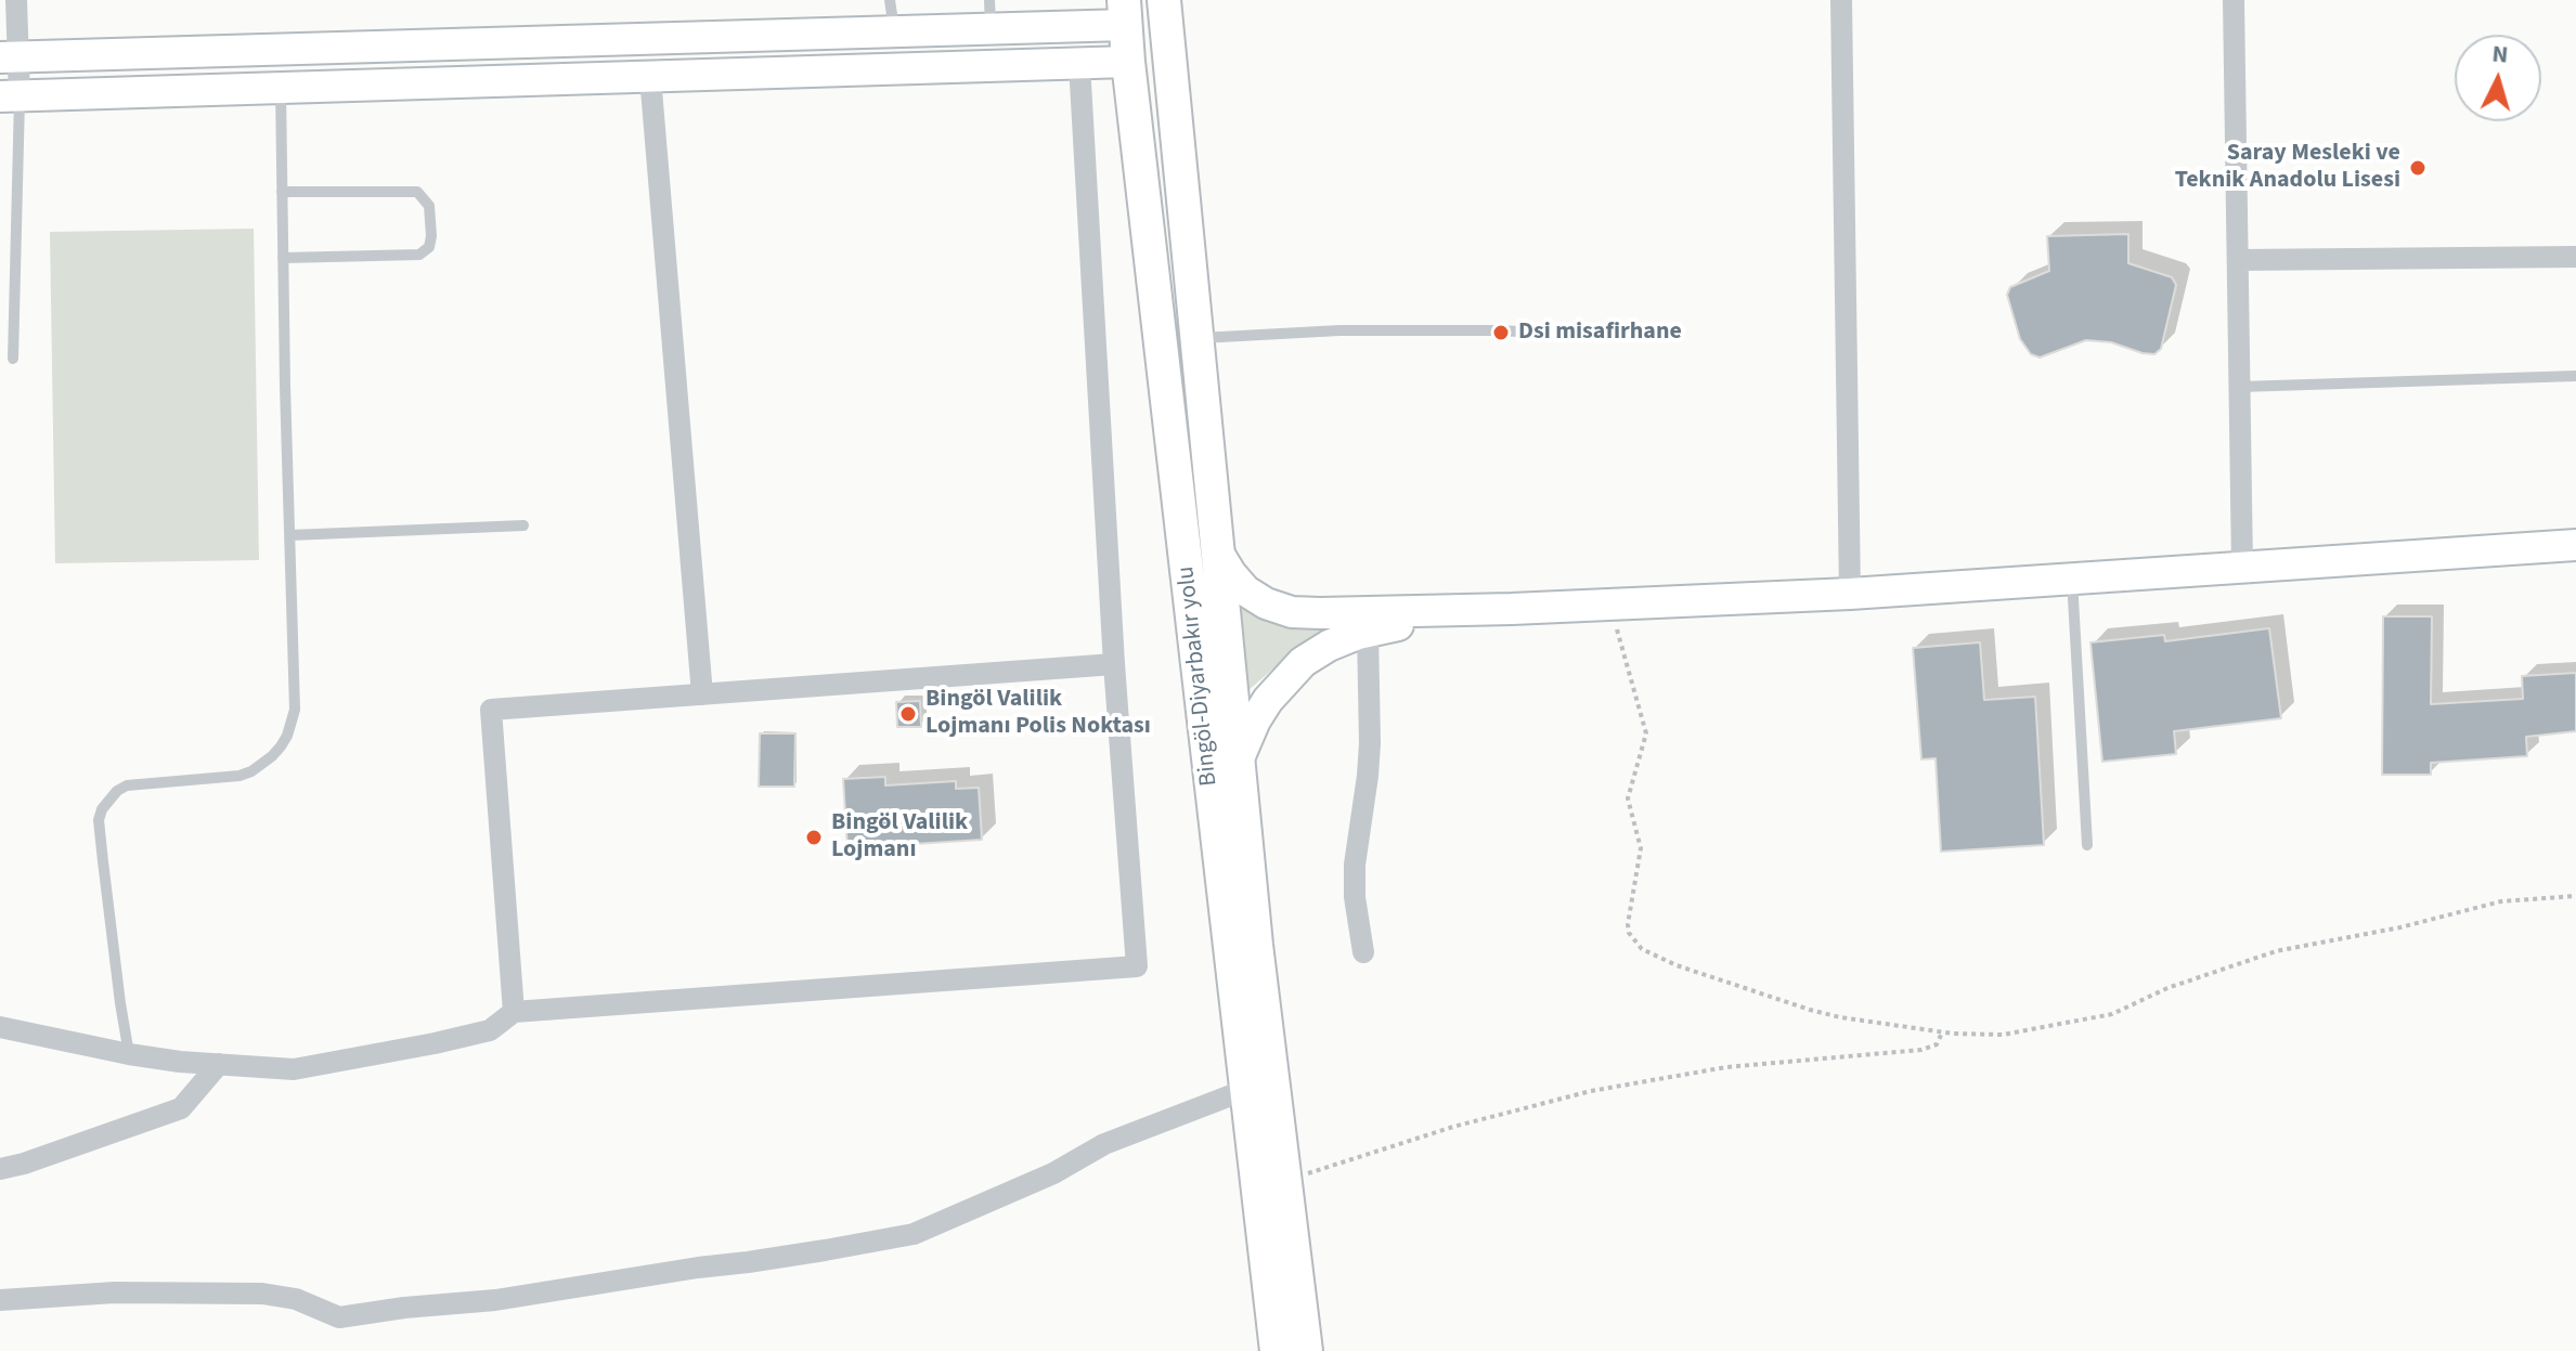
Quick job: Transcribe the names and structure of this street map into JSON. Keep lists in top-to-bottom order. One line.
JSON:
{"streets":{"main road":["Bingöl-Diyarbakır yolu"]},"places":["Saray Mesleki ve Teknik Anadolu Lisesi","Dsi misafirhane","Bingöl Valilik Lojmanı Polis Noktası","Bingöl Valilik Lojmanı"],"north":"top"}
